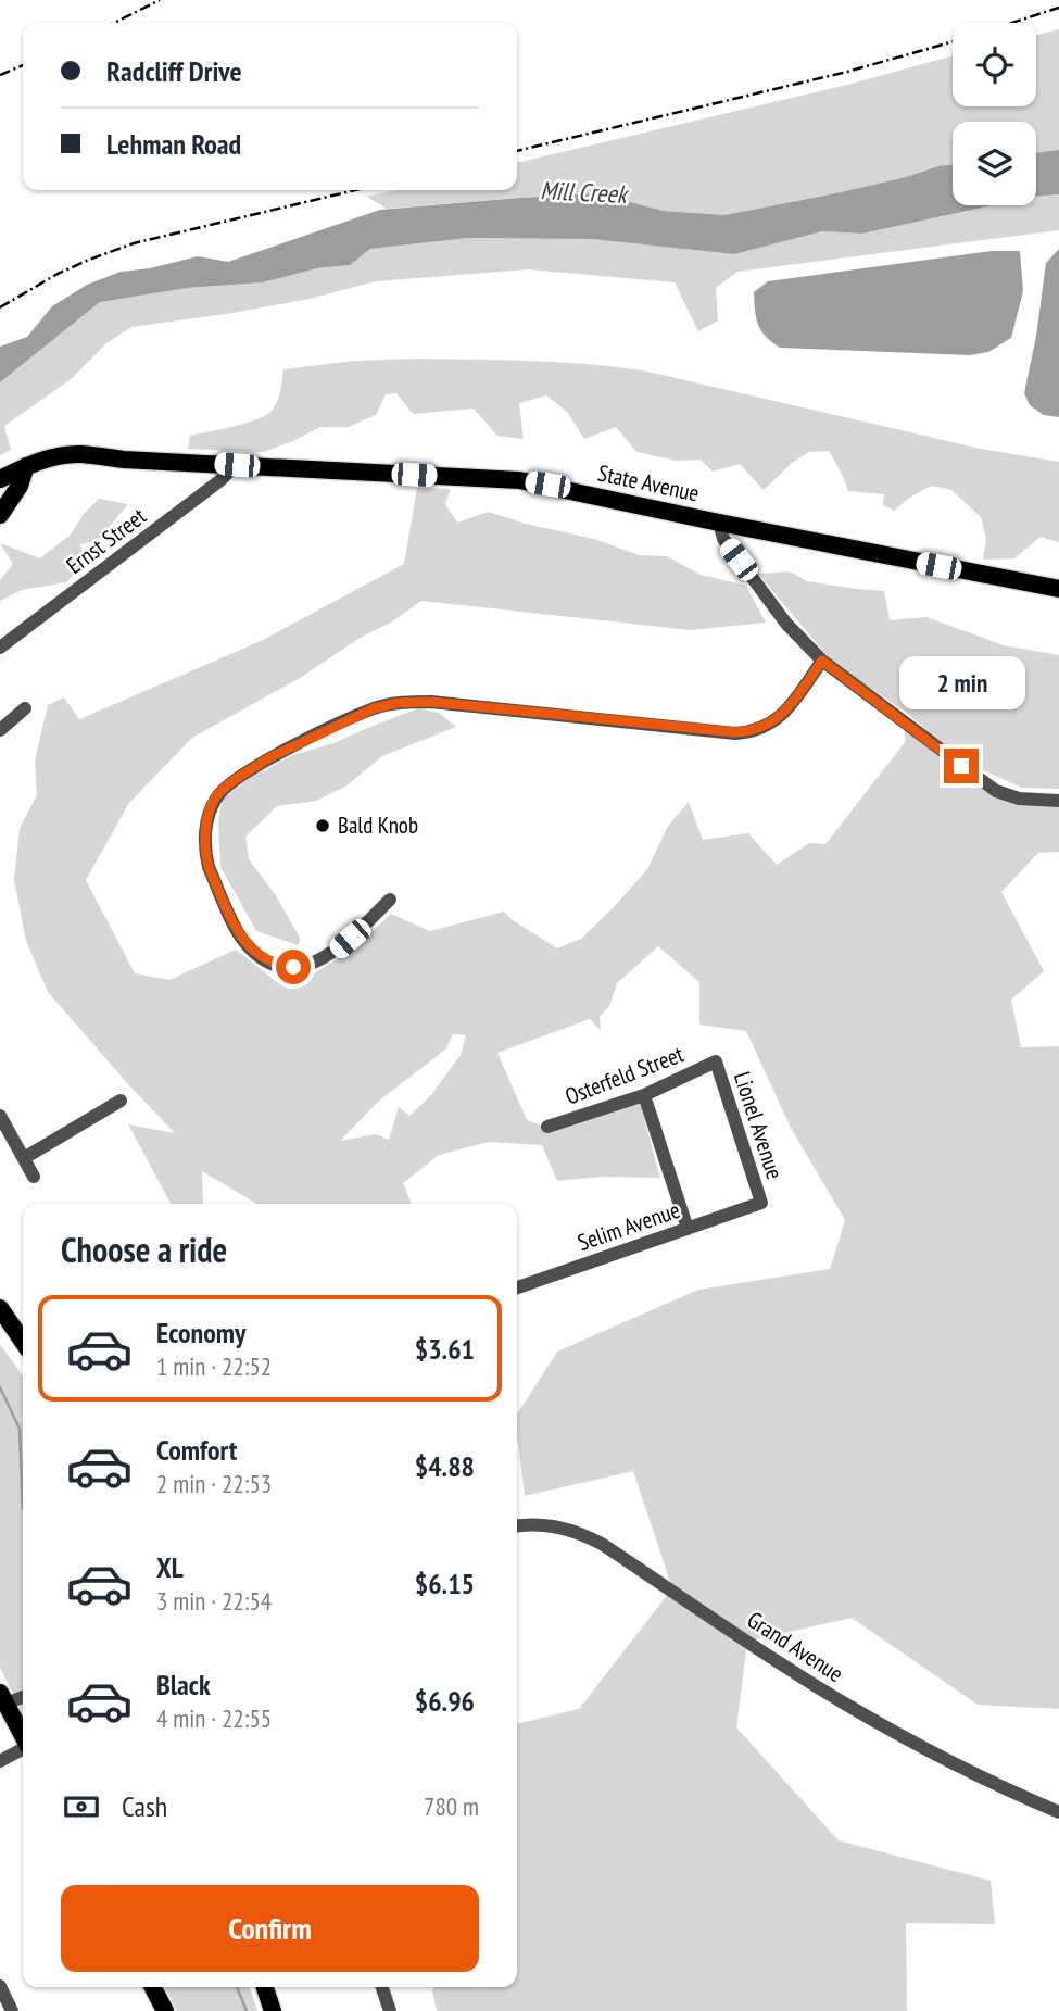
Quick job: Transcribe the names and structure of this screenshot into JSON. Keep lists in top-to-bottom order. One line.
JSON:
{"streets":{"main road":["State Avenue"],"street":["Ernst Street","Osterfeld Street","Lionel Avenue","Selim Avenue","Grand Avenue"]},"crossings":[["State Avenue","Ernst Street"],["Osterfeld Street","Lionel Avenue"],["Lionel Avenue","Selim Avenue"]],"water":["Mill Creek"],"places":["Bald Knob"],"page":{"banner":["Radcliff Drive","Lehman Road"],"bubble":"2 min","heading":"Choose a ride","list":[{"name":"Economy","note":"1 min · 22:52","value":"$3.61"},{"name":"Comfort","note":"2 min · 22:53","value":"$4.88"},{"name":"XL","note":"3 min · 22:54","value":"$6.15"},{"name":"Black","note":"4 min · 22:55","value":"$6.96"}],"pay":["Cash","780 m"],"buttons":"Confirm"}}
